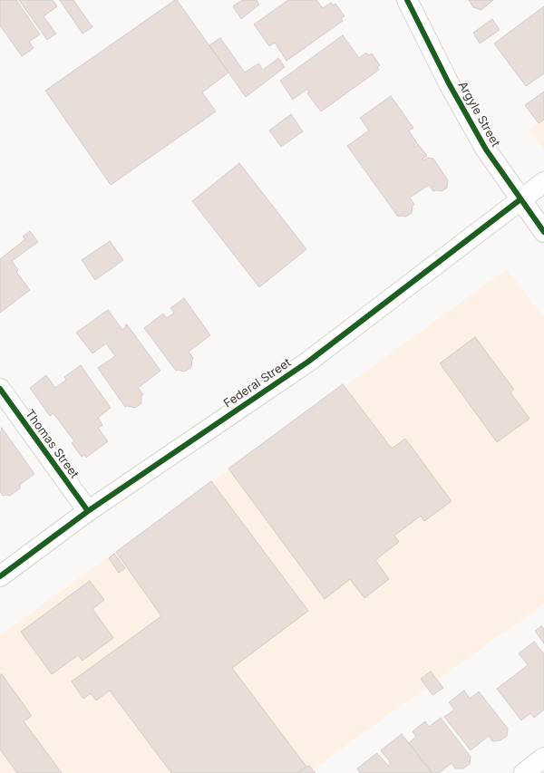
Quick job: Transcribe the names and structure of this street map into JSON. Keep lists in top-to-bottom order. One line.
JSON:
{"streets":{"street":["Argyle Street","Federal Street","Thomas Street"]},"crossings":[["Argyle Street","Federal Street"],["Federal Street","Thomas Street"]]}
